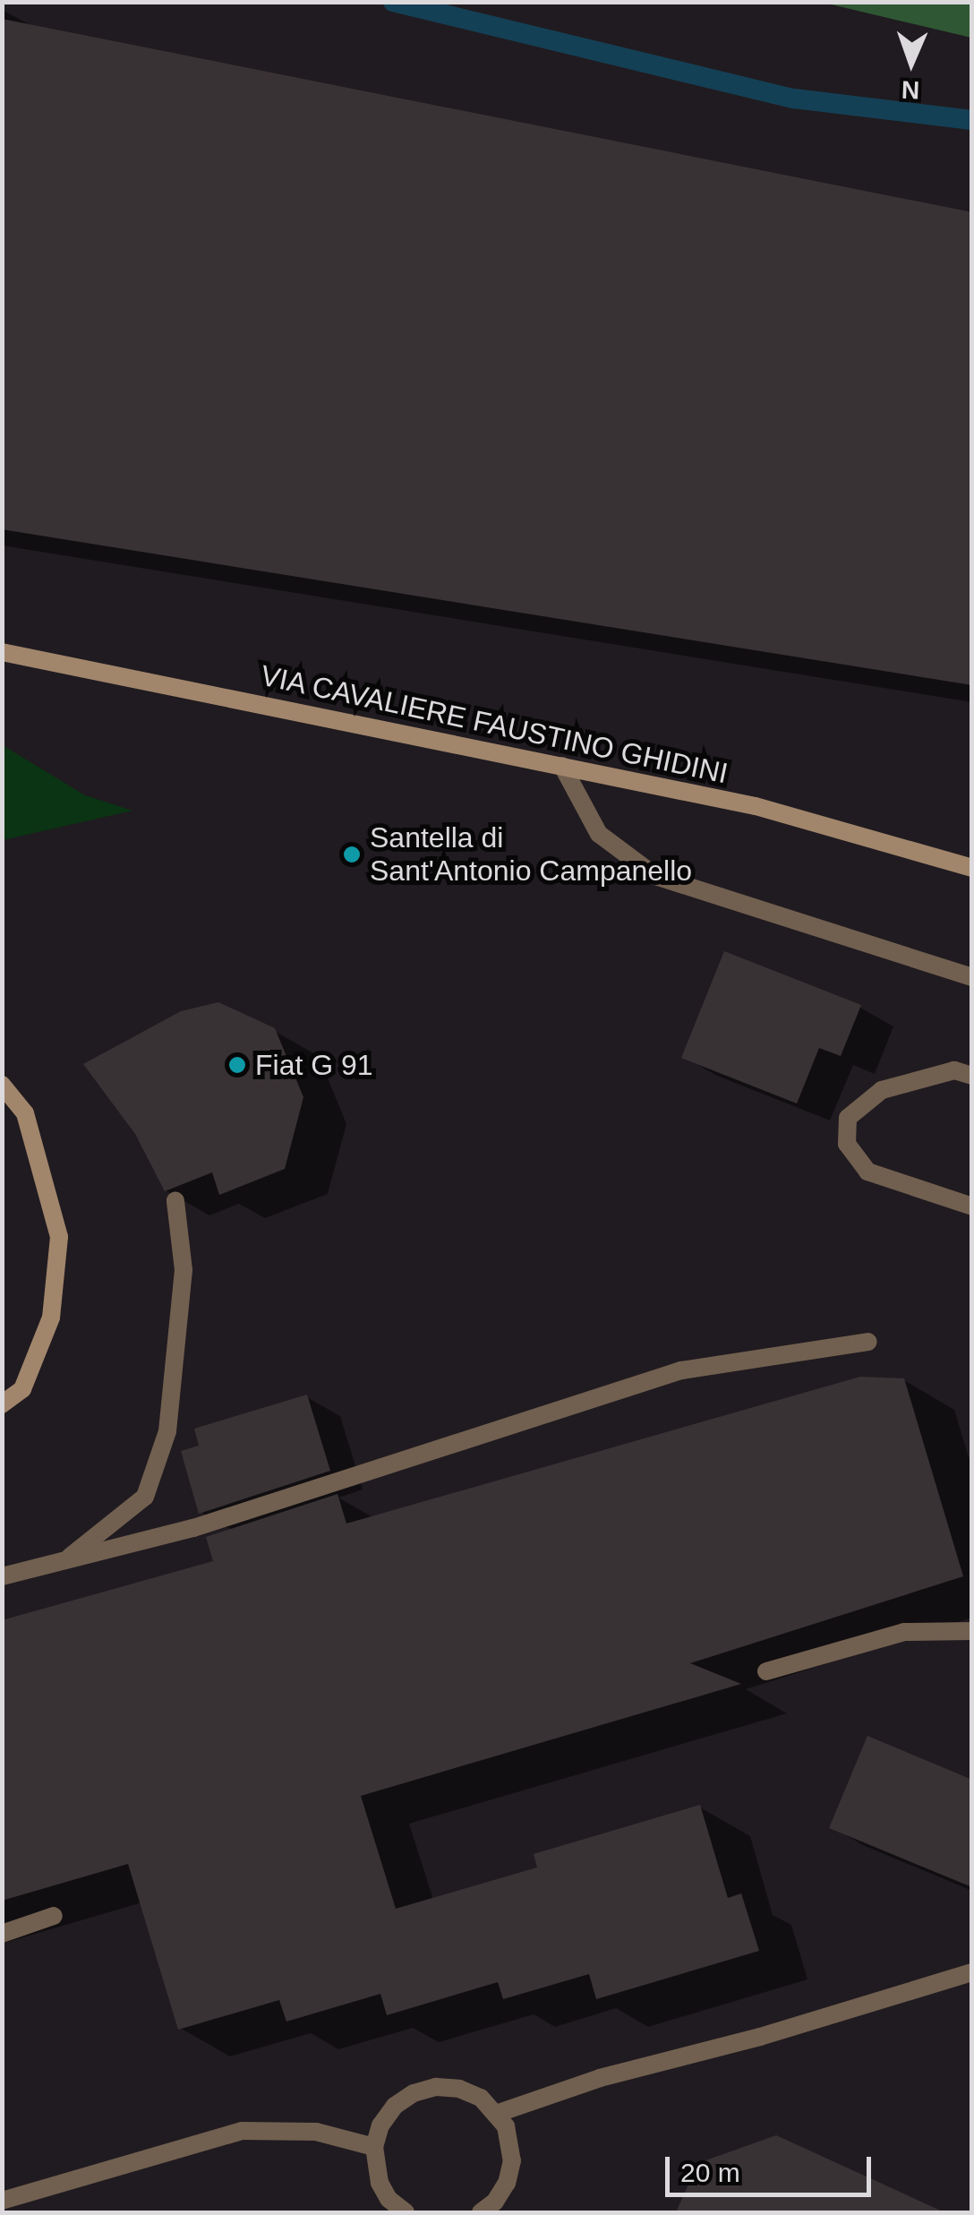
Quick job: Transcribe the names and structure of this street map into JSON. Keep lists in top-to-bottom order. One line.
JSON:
{"streets":{"main road":["VIA CAVALIERE FAUSTINO GHIDINI"]},"places":["Santella di Sant'Antonio Campanello","Fiat G 91"],"scale_bar":"20 m","north":"bottom"}
